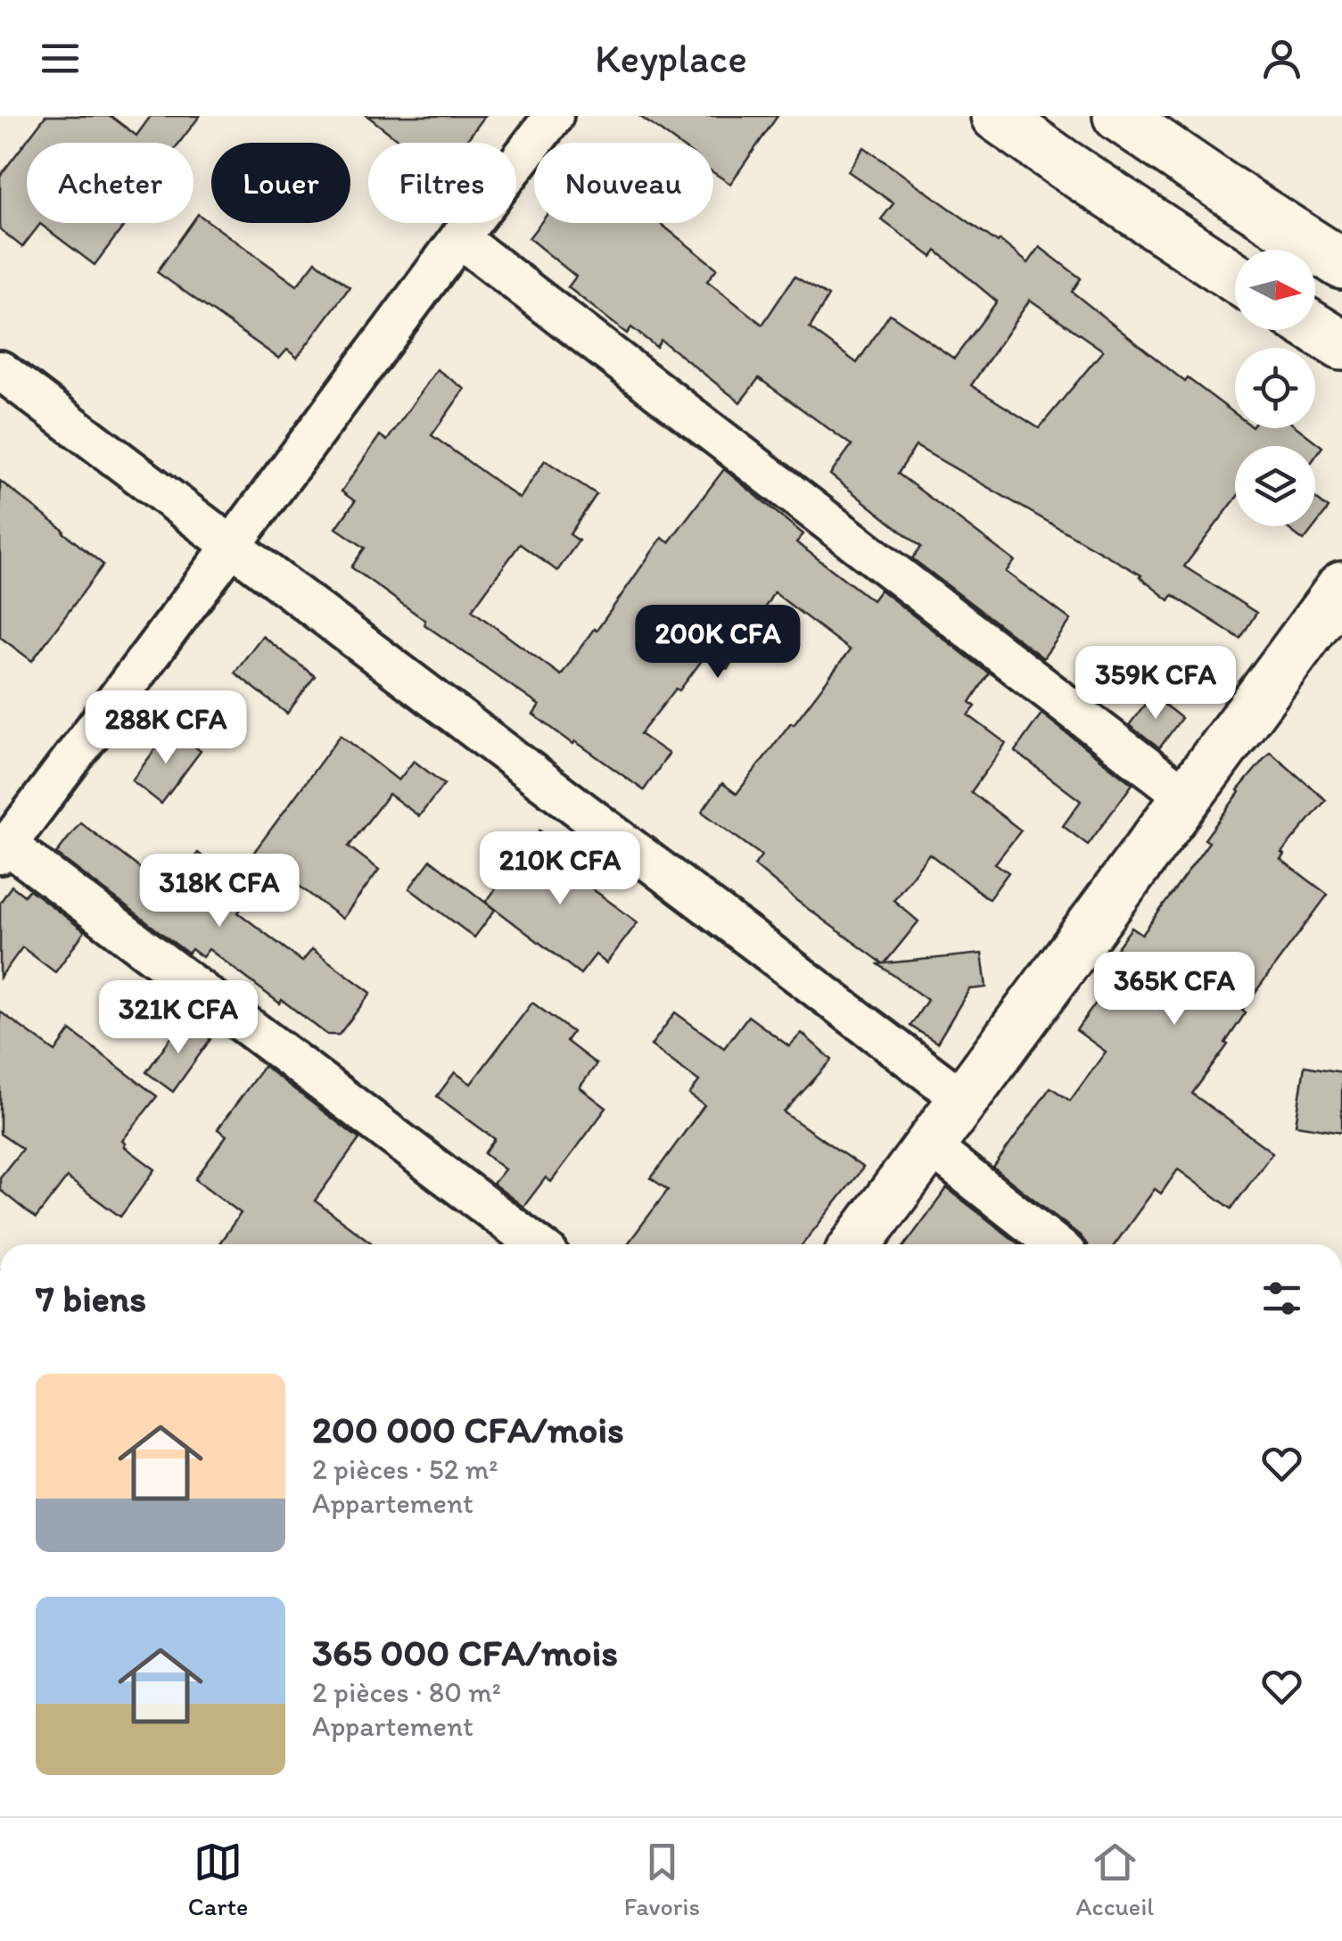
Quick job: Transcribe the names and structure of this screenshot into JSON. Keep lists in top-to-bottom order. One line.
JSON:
{"north":"right","page":{"header":"Keyplace","chip":["Acheter","Louer","Filtres","Nouveau"],"price":["200K CFA","359K CFA","288K CFA","210K CFA","318K CFA","365K CFA","321K CFA"],"heading":"7 biens","list":[{"name":"200 000 CFA/mois","note":"2 pièces · 52 m² · Appartement"},{"name":"365 000 CFA/mois","note":"2 pièces · 80 m² · Appartement"}],"tabs":["Carte","Favoris","Accueil"]}}
